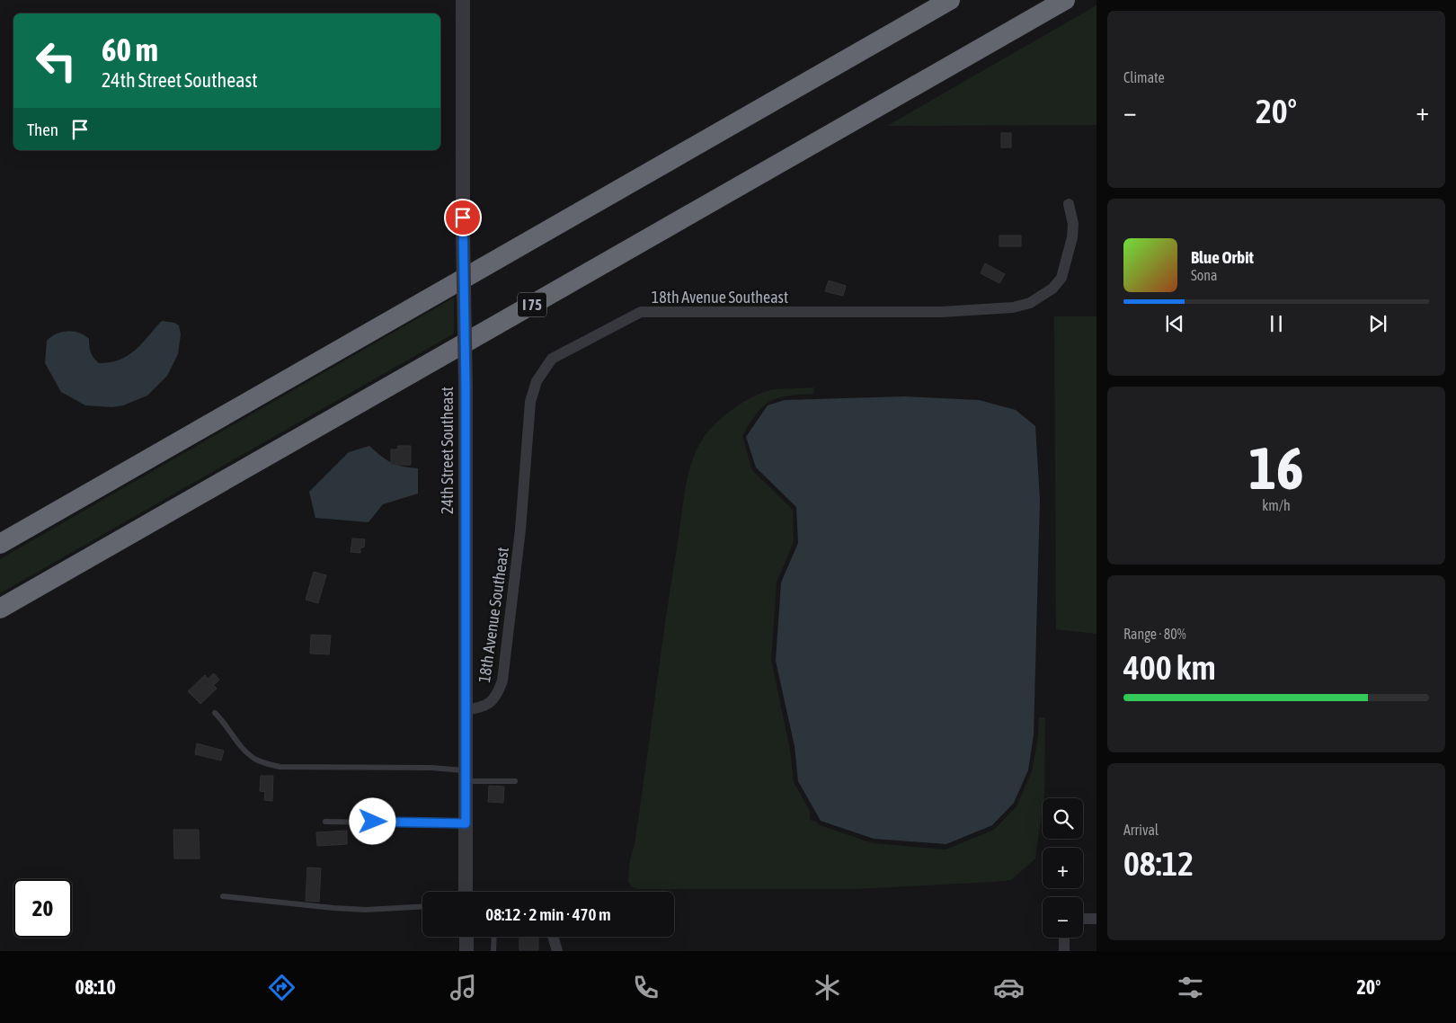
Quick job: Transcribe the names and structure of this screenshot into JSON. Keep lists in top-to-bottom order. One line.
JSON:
{"streets":{"highway":["I 75"],"street":["18th Avenue Southeast","24th Street Southeast"]},"crossings":[["18th Avenue Southeast","24th Street Southeast"]],"page":{"tile":["Climate",["16","km/h"],["Range · 80%","400 km"],["Arrival","08:12"]],"turn":["60 m","24th Street Southeast"],"heat":["−","20°","+"],"then":"Then","song":["Blue Orbit","Sona"],"map_buttons":["+","−"],"limit":"20","trip":"08:12 · 2 min · 470 m","tabs":["08:10","20°"]}}
